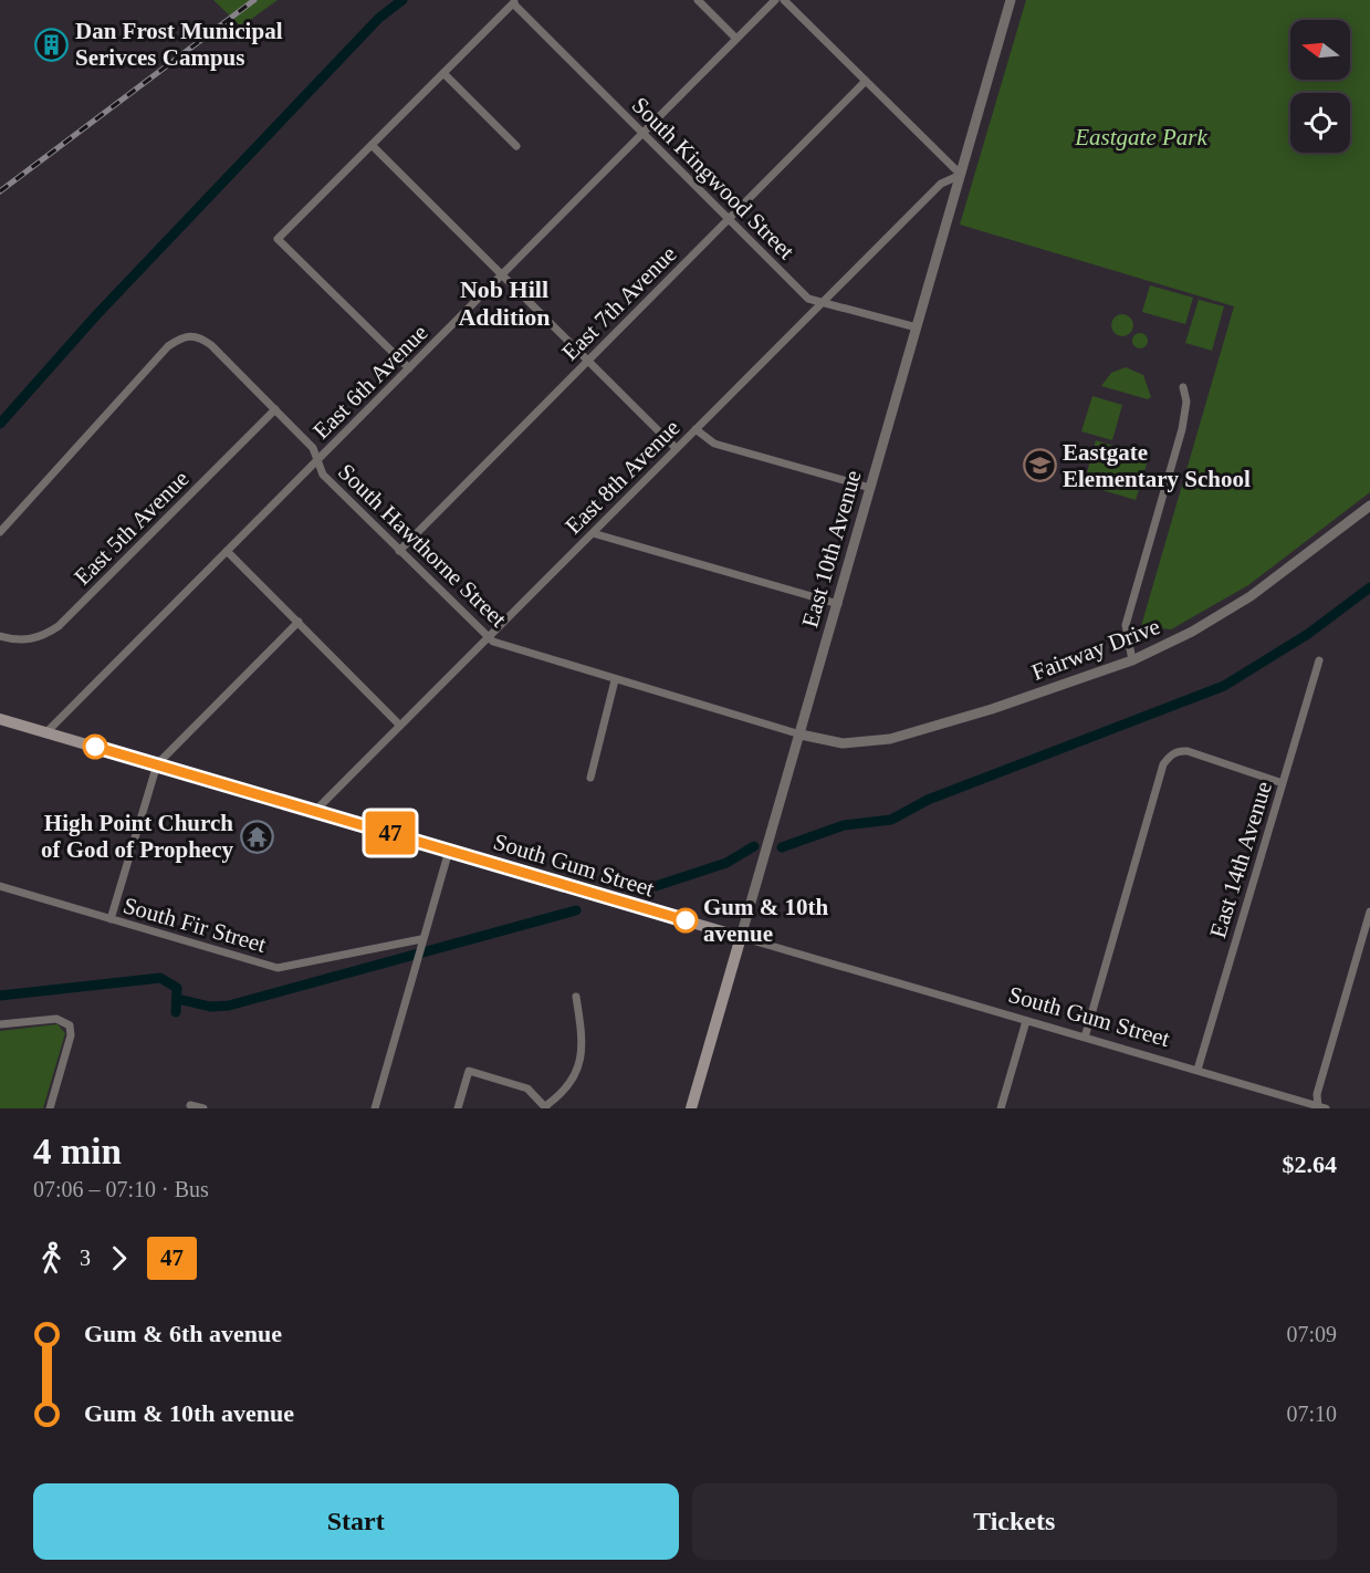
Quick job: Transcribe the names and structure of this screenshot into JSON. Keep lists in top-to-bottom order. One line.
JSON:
{"streets":{"main road":["East 10th Avenue","South Gum Street"],"street":["South Kingwood Street","East 7th Avenue","East 6th Avenue","East 8th Avenue","East 5th Avenue","South Hawthorne Street","Fairway Drive","East 14th Avenue","South Fir Street"]},"crossings":[["South Kingwood Street","East 7th Avenue"],["South Kingwood Street","East 6th Avenue"],["South Kingwood Street","East 8th Avenue"],["South Kingwood Street","East 10th Avenue"],["East 7th Avenue","South Hawthorne Street"],["East 6th Avenue","South Hawthorne Street"],["East 6th Avenue","South Gum Street"],["East 8th Avenue","South Hawthorne Street"],["East 8th Avenue","East 10th Avenue"],["East 8th Avenue","South Gum Street"],["East 5th Avenue","South Hawthorne Street"],["South Hawthorne Street","East 10th Avenue"],["South Hawthorne Street","Fairway Drive"],["East 10th Avenue","Fairway Drive"],["East 10th Avenue","South Gum Street"],["East 14th Avenue","South Gum Street"]],"districts":["Nob Hill Addition"],"parks":["Eastgate Park"],"places":{"building":["Dan Frost Municipal Serivces Campus"],"school or university":["Eastgate Elementary School"],"temple":["High Point Church of God of Prophecy"],"other":["Gum & 10th avenue"]},"lines":["bus line 47"],"north":"left","page":{"on_map":"47","heading":["4 min","07:06 – 07:10 · Bus","$2.64"],"legs":["3","47"],"list":[{"name":"Gum & 6th avenue","value":"07:09"},{"name":"Gum & 10th avenue","value":"07:10"}],"buttons":["Start","Tickets"]}}
